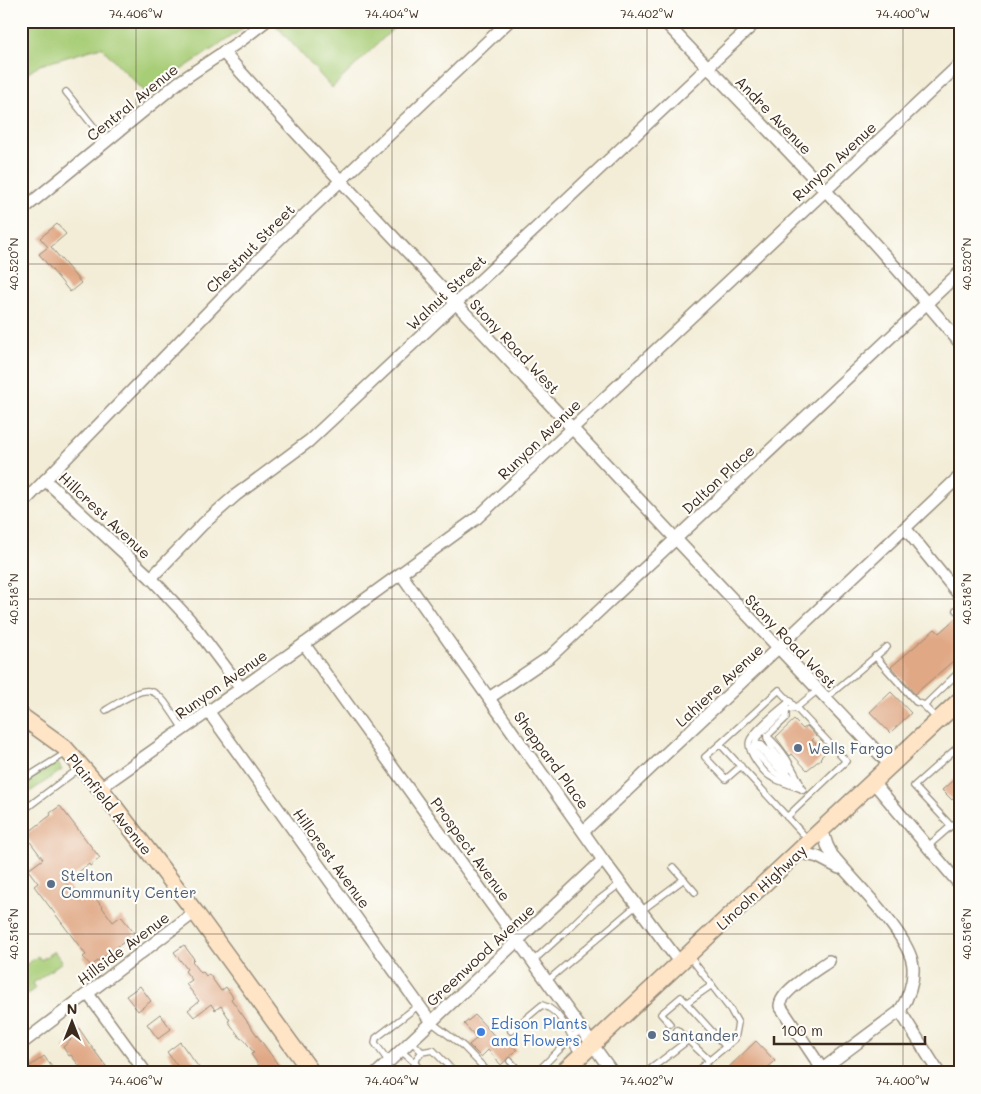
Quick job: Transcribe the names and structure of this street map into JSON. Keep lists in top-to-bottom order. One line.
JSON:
{"streets":{"main road":["Plainfield Avenue","Lincoln Highway"],"street":["Central Avenue","Andre Avenue","Runyon Avenue","Chestnut Street","Walnut Street","Stony Road West","Dalton Place","Hillcrest Avenue","Lahiere Avenue","Sheppard Place","Prospect Avenue","Hillside Avenue","Greenwood Avenue"]},"crossings":[["Central Avenue","Stony Road West"],["Andre Avenue","Runyon Avenue"],["Andre Avenue","Walnut Street"],["Andre Avenue","Dalton Place"],["Runyon Avenue","Stony Road West"],["Runyon Avenue","Hillcrest Avenue"],["Runyon Avenue","Sheppard Place"],["Runyon Avenue","Plainfield Avenue"],["Runyon Avenue","Prospect Avenue"],["Chestnut Street","Stony Road West"],["Chestnut Street","Hillcrest Avenue"],["Walnut Street","Stony Road West"],["Walnut Street","Hillcrest Avenue"],["Stony Road West","Dalton Place"],["Stony Road West","Lahiere Avenue"],["Stony Road West","Lincoln Highway"],["Dalton Place","Sheppard Place"],["Hillcrest Avenue","Greenwood Avenue"],["Lahiere Avenue","Sheppard Place"],["Sheppard Place","Lincoln Highway"],["Sheppard Place","Greenwood Avenue"],["Plainfield Avenue","Hillside Avenue"],["Prospect Avenue","Lincoln Highway"],["Prospect Avenue","Greenwood Avenue"]],"places":["Wells Fargo","Stelton Community Center","Edison Plants and Flowers","Santander"],"scale_bar":"100 m","north":"top","coordinates":["74.406°W","74.404°W","74.402°W","74.400°W","40.520°N","40.518°N","40.516°N"]}
